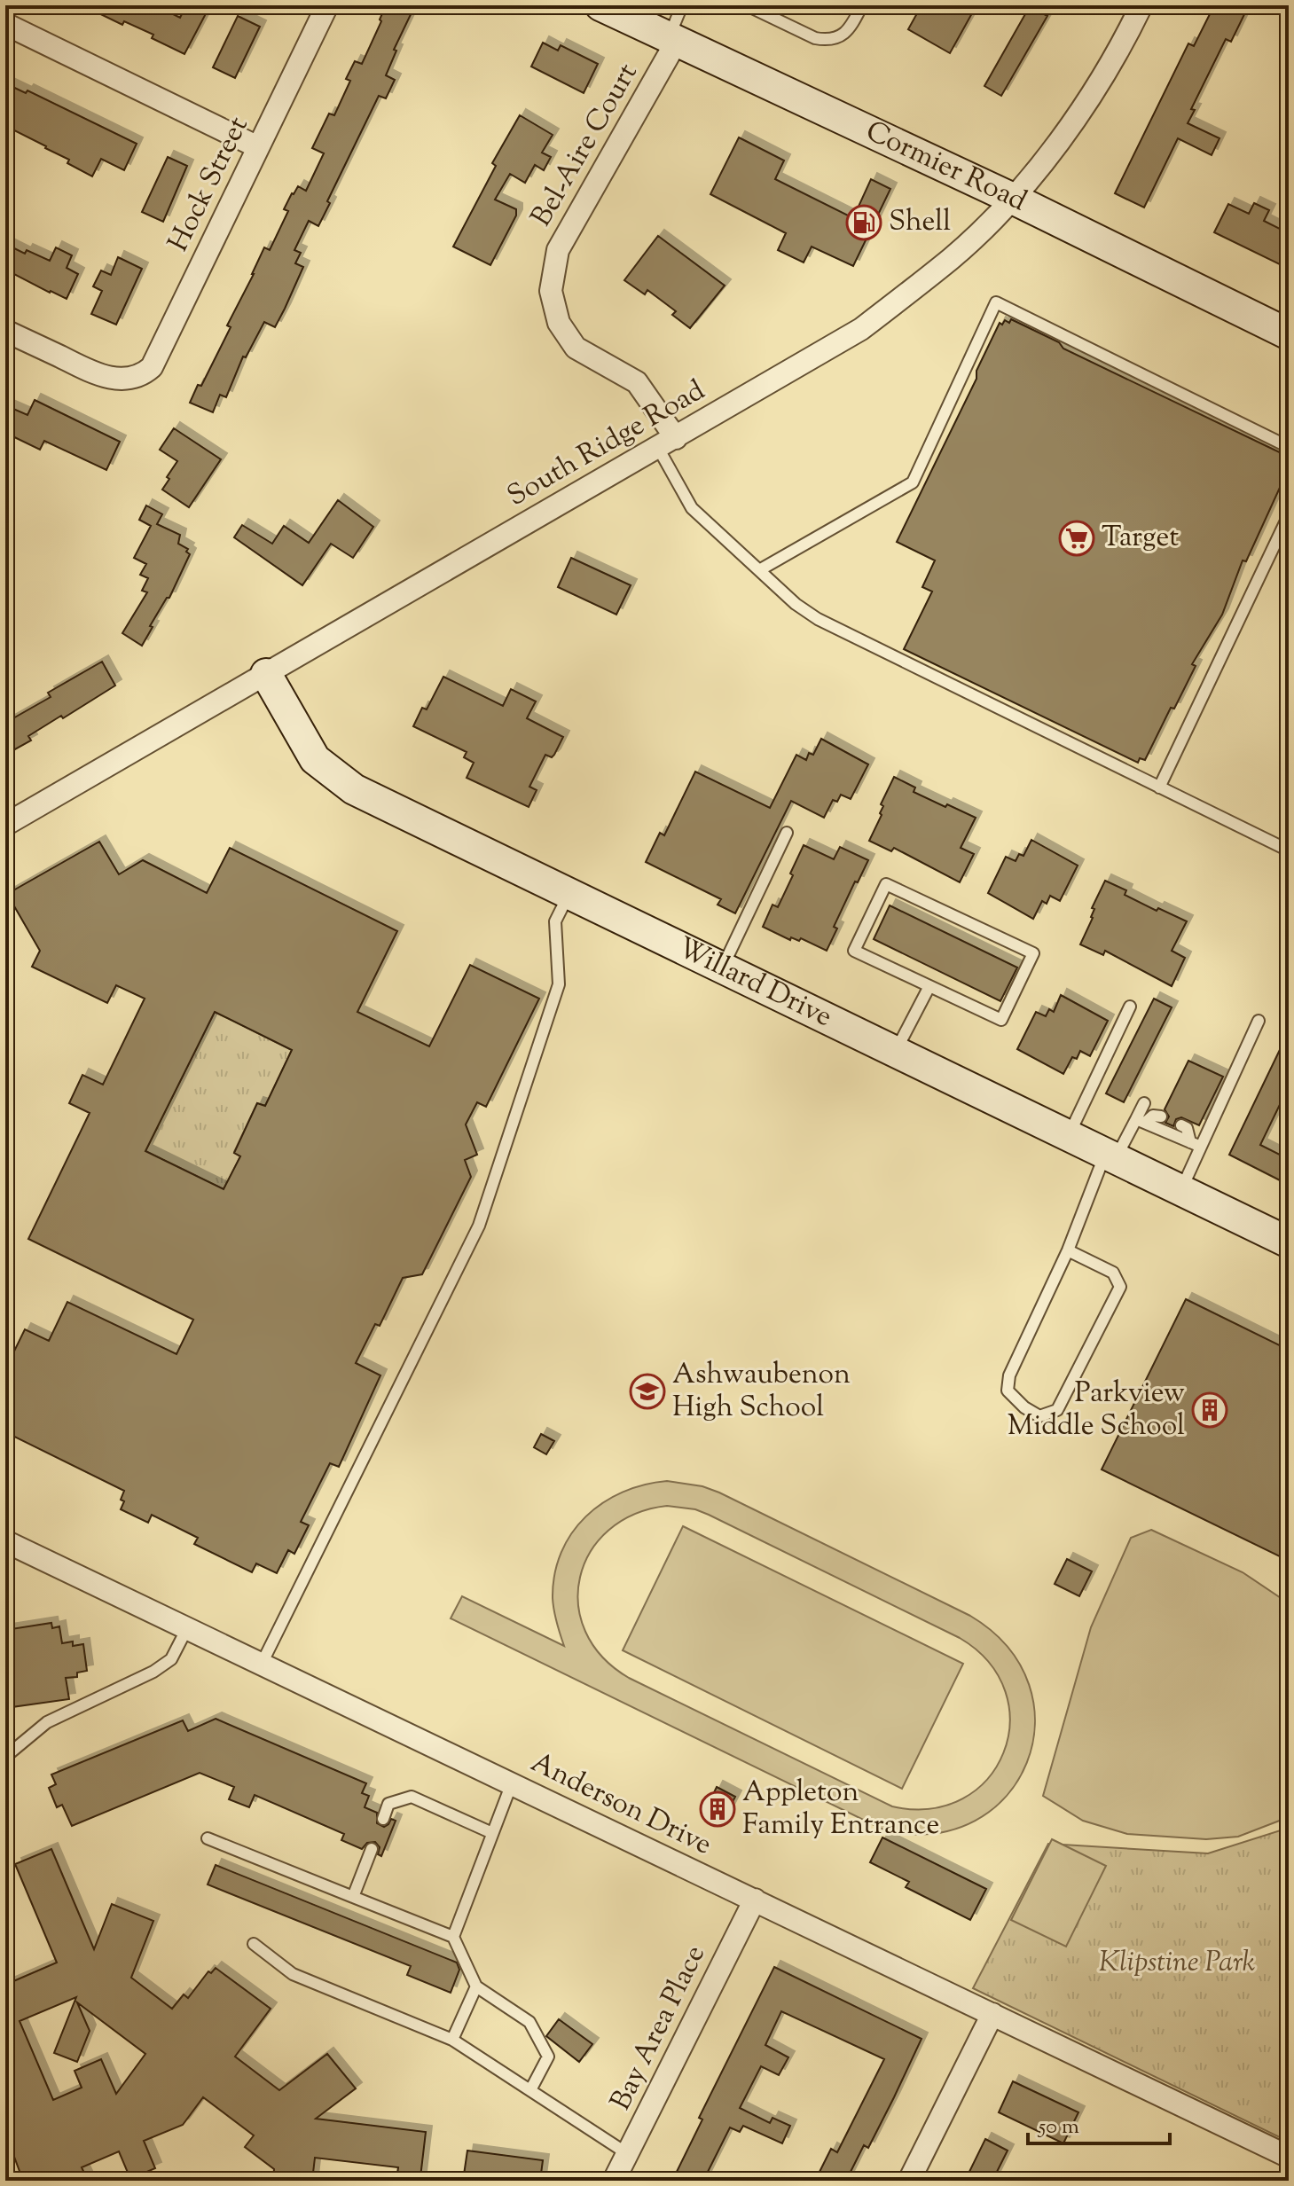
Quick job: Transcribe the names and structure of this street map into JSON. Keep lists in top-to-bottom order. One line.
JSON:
{"streets":{"street":["Bel-Aire Court","Cormier Road","Hock Street","South Ridge Road","Willard Drive","Anderson Drive","Bay Area Place"]},"crossings":[["Bel-Aire Court","Cormier Road"],["Bel-Aire Court","South Ridge Road"],["Cormier Road","South Ridge Road"],["South Ridge Road","Willard Drive"],["Anderson Drive","Bay Area Place"]],"parks":["Klipstine Park"],"places":{"fuel station":["Shell"],"supermarket":["Target"],"school or university":["Ashwaubenon High School"],"building":["Parkview Middle School","Appleton Family Entrance"]},"scale_bar":"50 m"}
